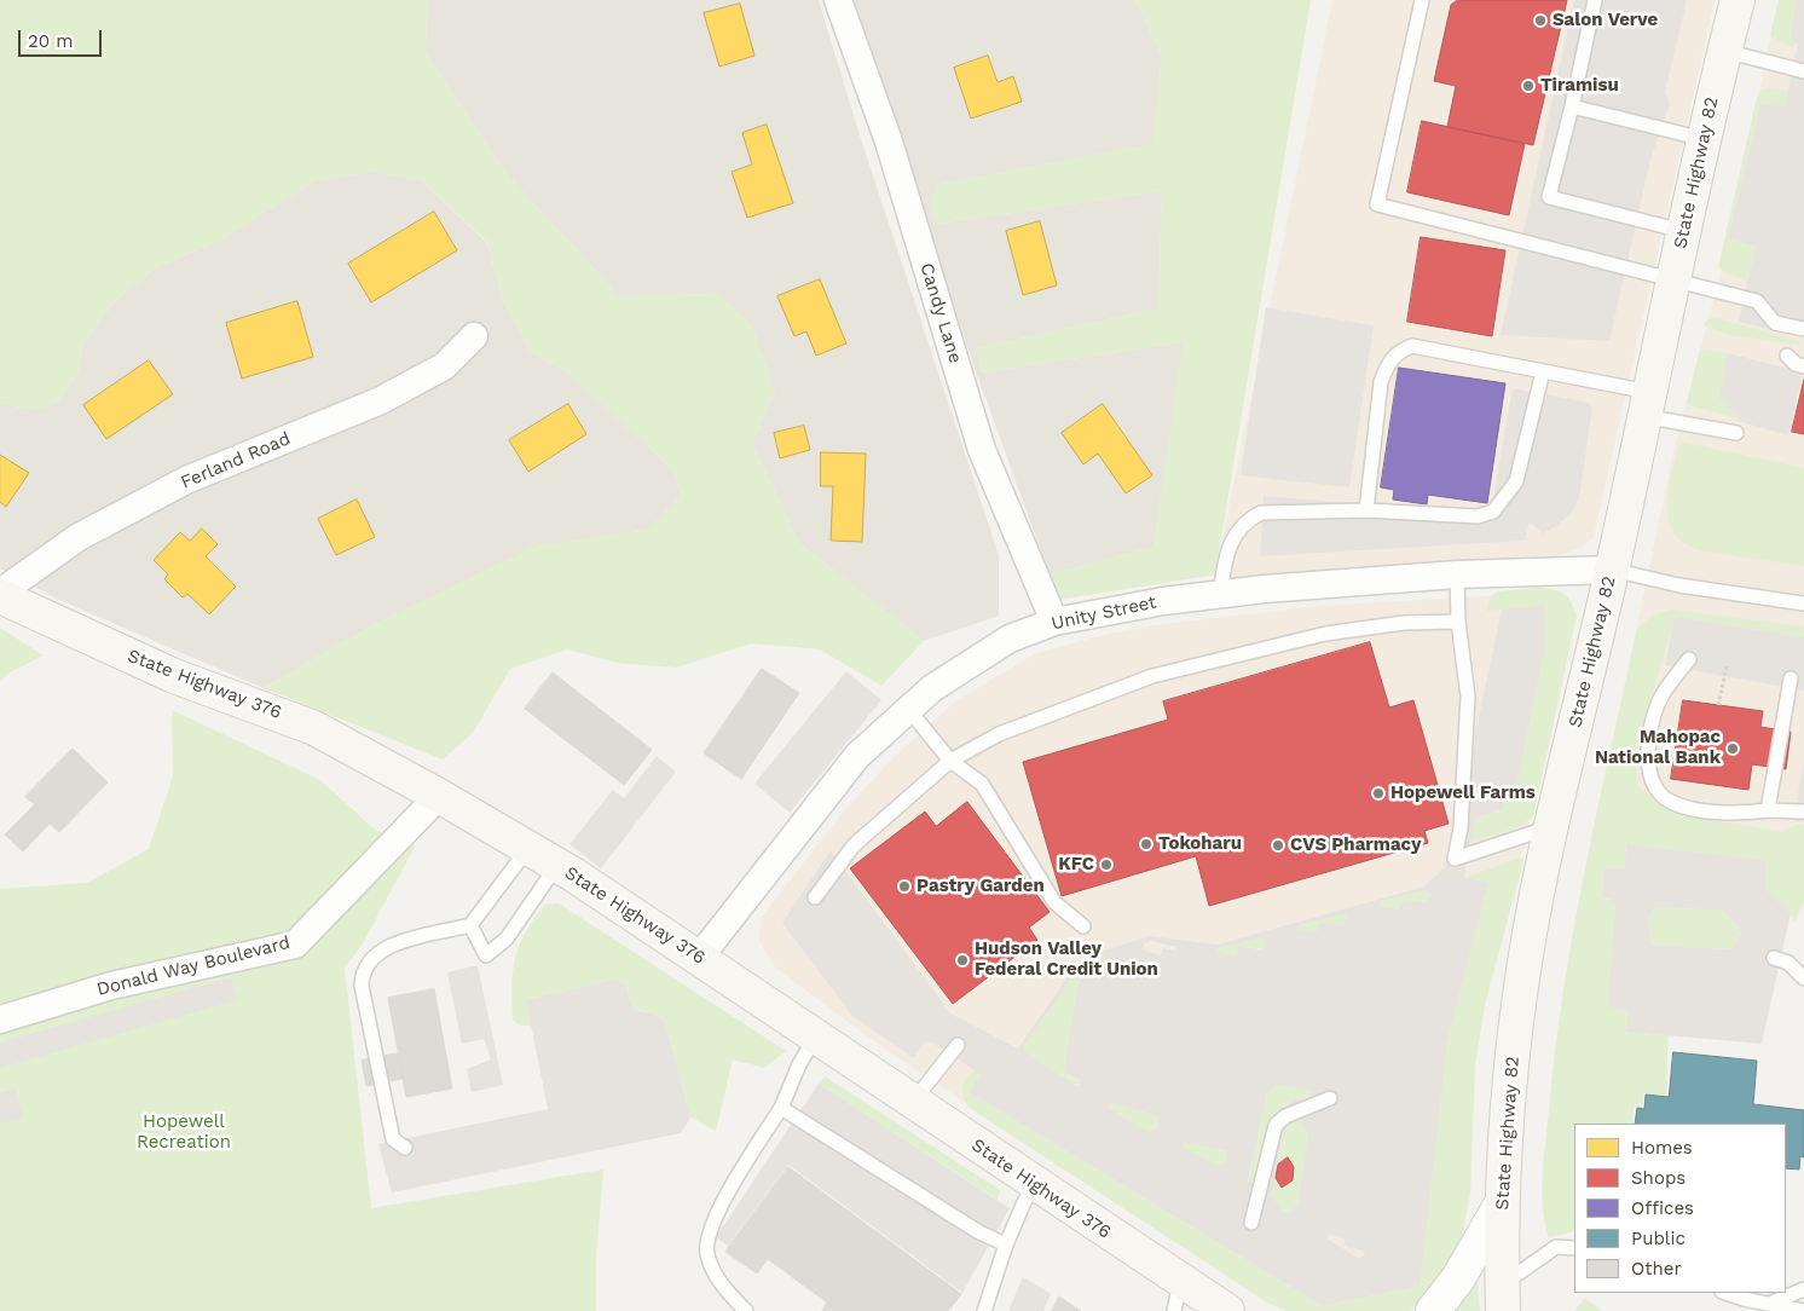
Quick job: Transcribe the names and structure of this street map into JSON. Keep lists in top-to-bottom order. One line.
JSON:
{"streets":{"main road":["State Highway 82","State Highway 376"],"street":["Candy Lane","Ferland Road","Unity Street","Donald Way Boulevard"]},"crossings":[["State Highway 82","Unity Street"],["Candy Lane","Unity Street"],["Ferland Road","State Highway 376"],["Unity Street","State Highway 376"],["State Highway 376","Donald Way Boulevard"]],"parks":["Hopewell Recreation"],"places":["Salon Verve","Tiramisu","Mahopac National Bank","Hopewell Farms","Tokoharu","CVS Pharmacy","KFC","Pastry Garden","Hudson Valley Federal Credit Union"],"legend":["Homes","Shops","Offices","Public","Other"],"scale_bar":"20 m"}
